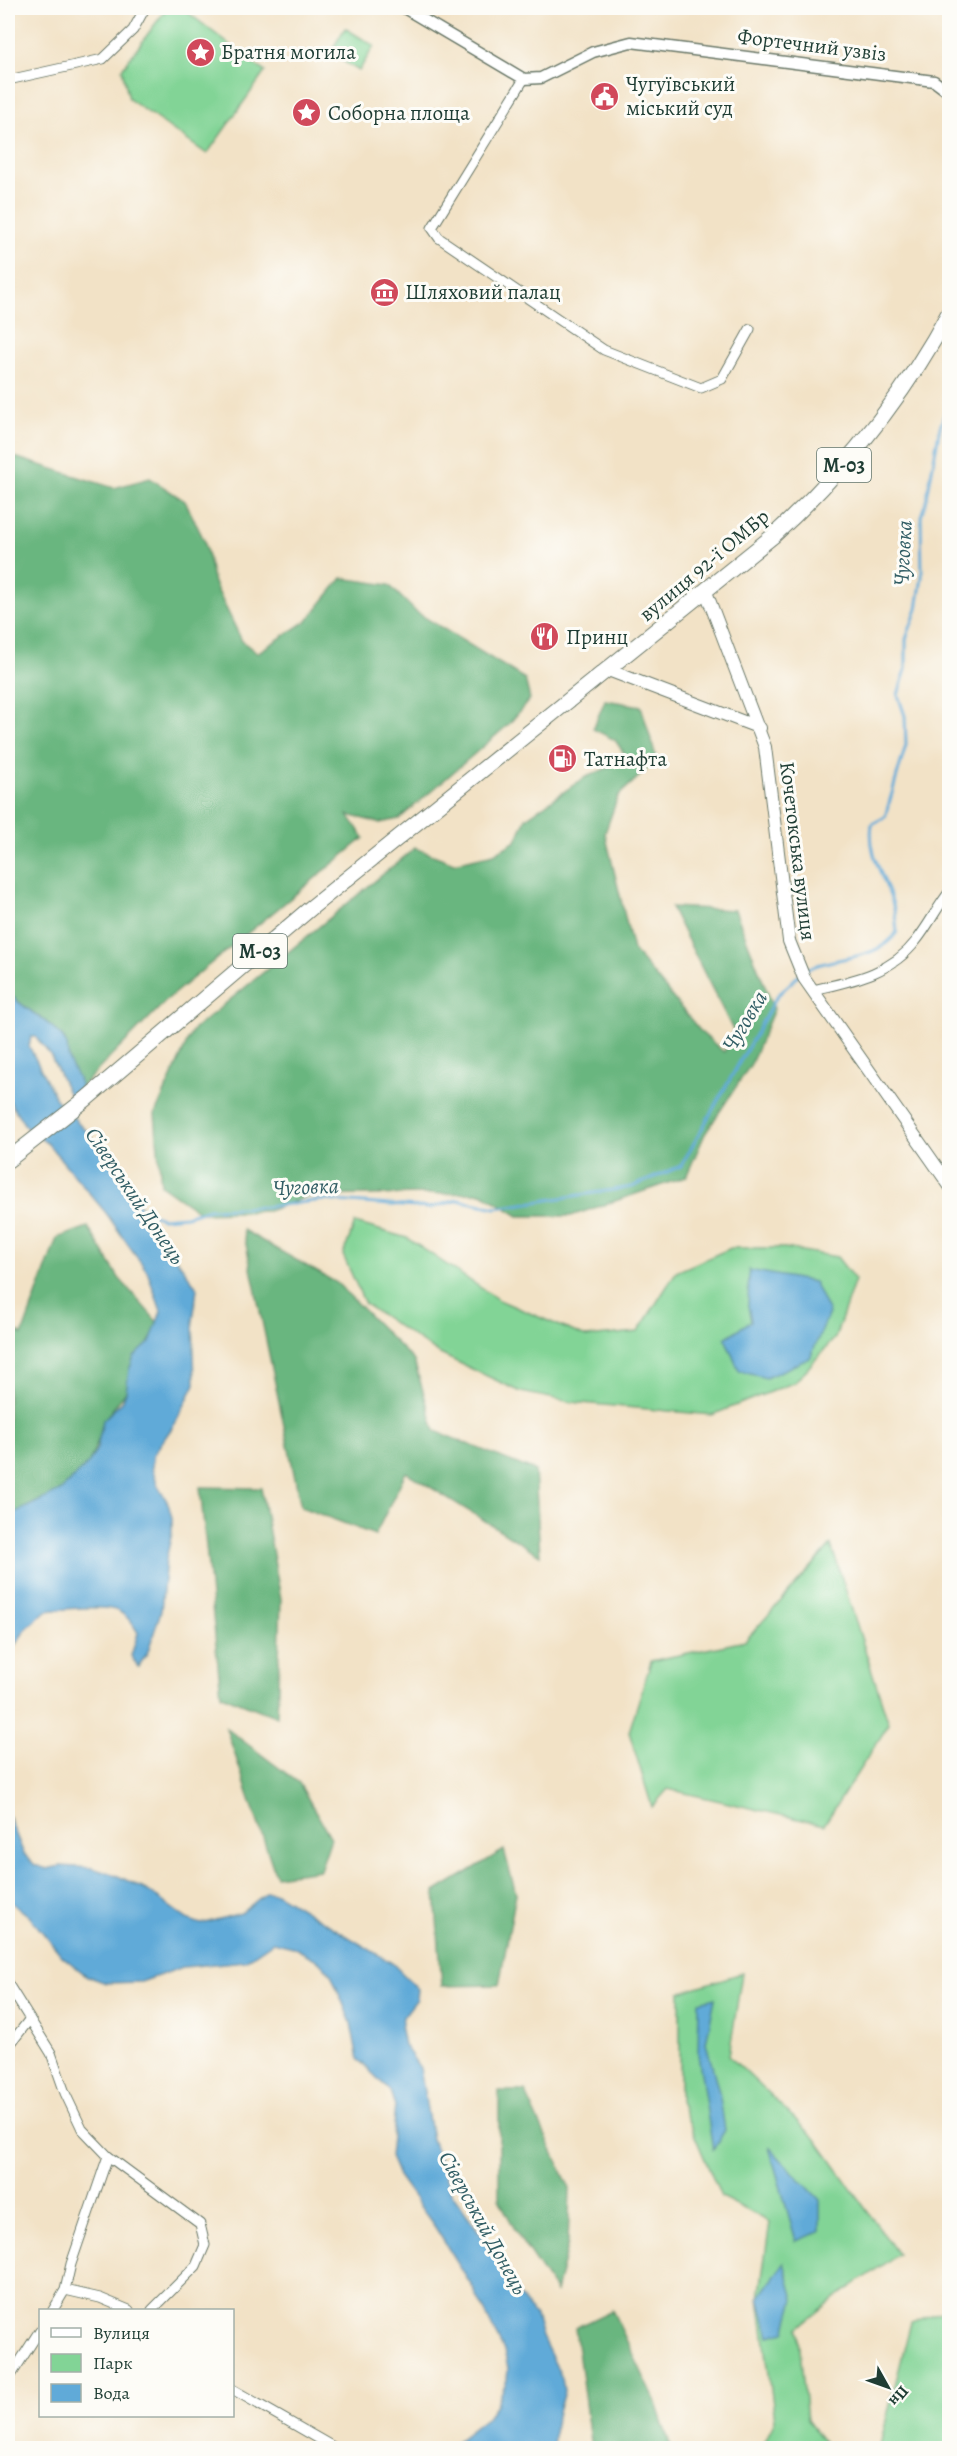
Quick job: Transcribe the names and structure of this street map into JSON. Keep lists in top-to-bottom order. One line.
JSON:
{"streets":{"highway":["М-03","вулиця 92-ї ОМБр"],"main road":["Кочетокська вулиця"],"street":["Фортечний узвіз"]},"crossings":[["вулиця 92-ї ОМБр","Кочетокська вулиця"]],"water":["Чуговка","Сіверський Донець"],"places":{"place":["Братня могила","Соборна площа"],"public building":["Чугуївський міський суд"],"museum":["Шляховий палац"],"restaurant":["Принц"],"fuel station":["Татнафта"]},"legend":["Вулиця","Парк","Вода"],"north":"bottom right"}
